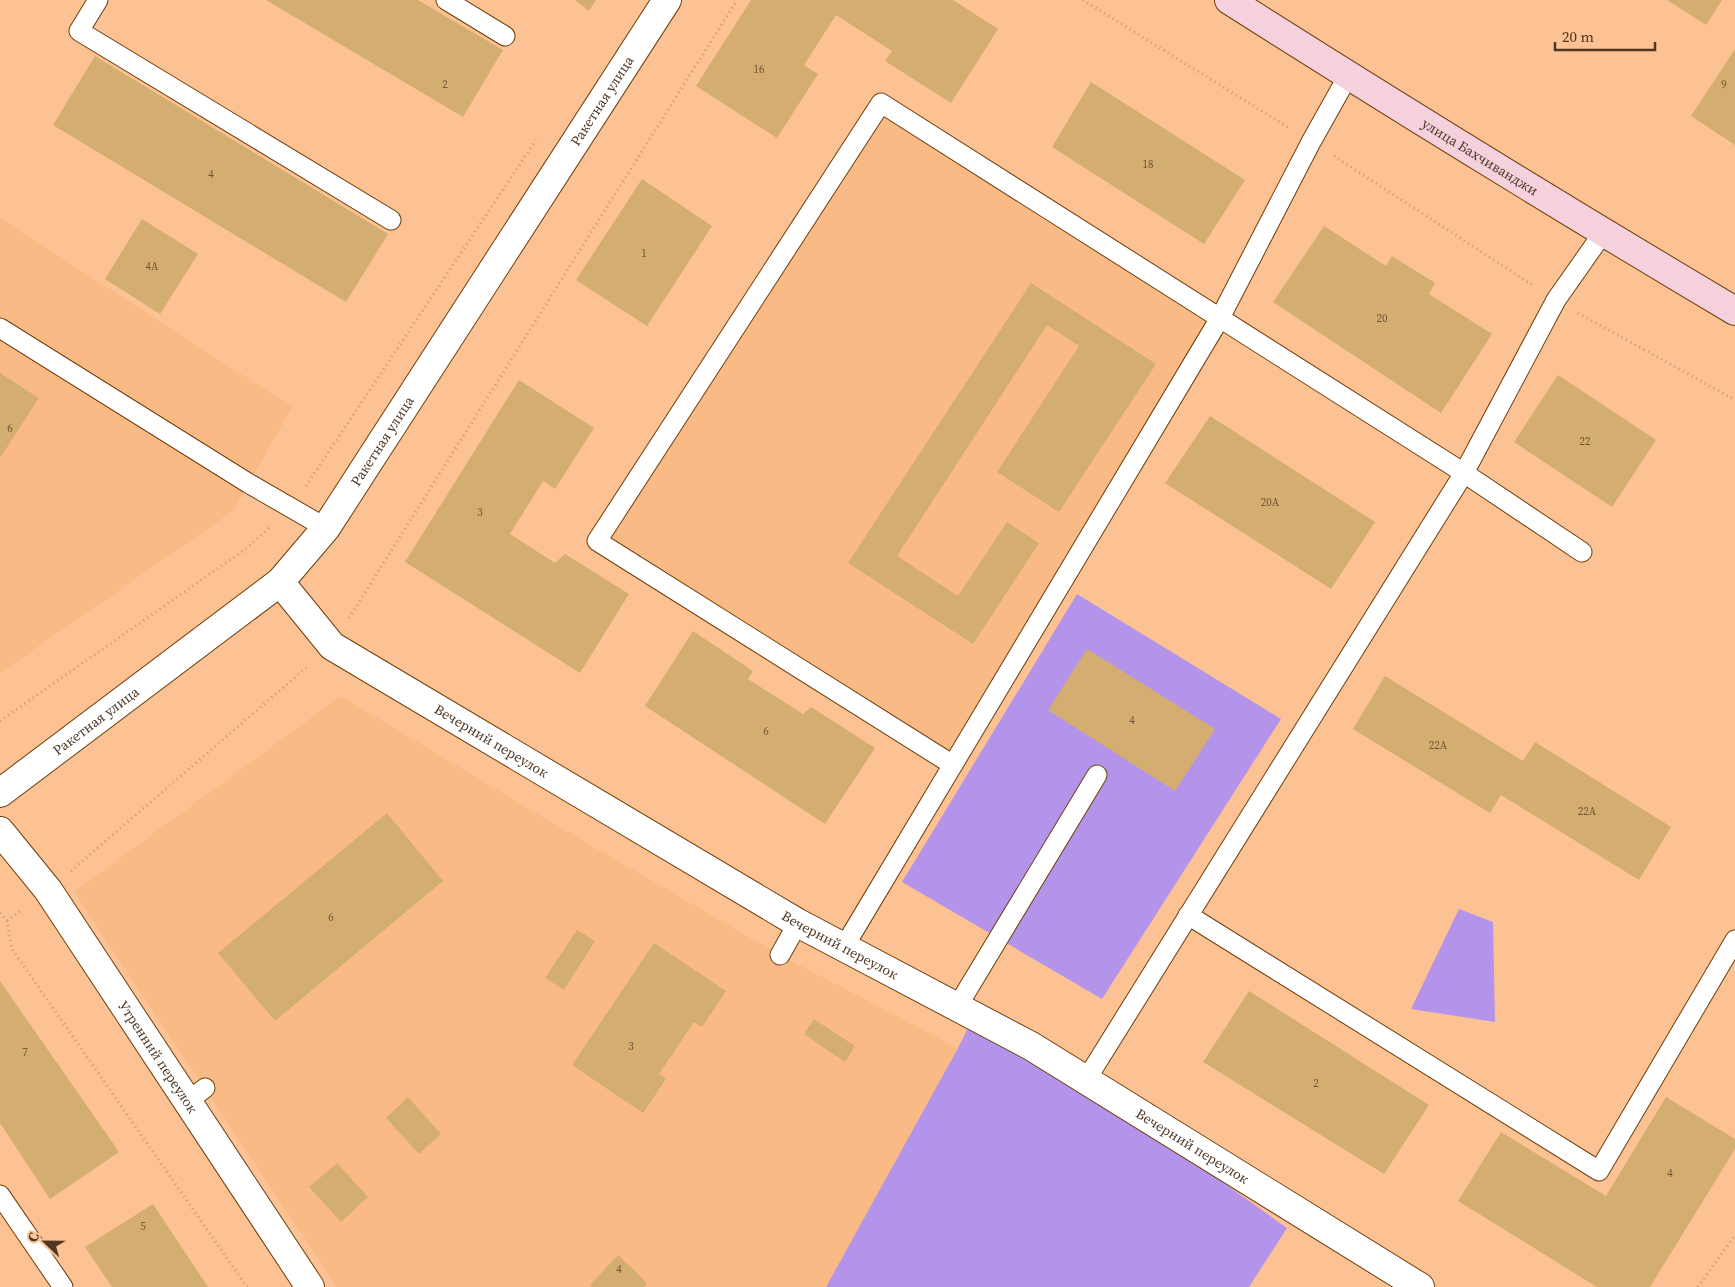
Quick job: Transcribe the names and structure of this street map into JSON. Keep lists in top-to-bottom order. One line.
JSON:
{"streets":{"main road":["улица Бахчиванджи"],"street":["Ракетная улица","Вечерний переулок","Утренний переулок"]},"crossings":[["Ракетная улица","Вечерний переулок"]],"house_numbers":["16","2","9","18","4","1","4А","20","6","22","20А","3","4","6","22А","22А","6","3","7","2","4","5","4"],"scale_bar":"20 m","north":"left"}
